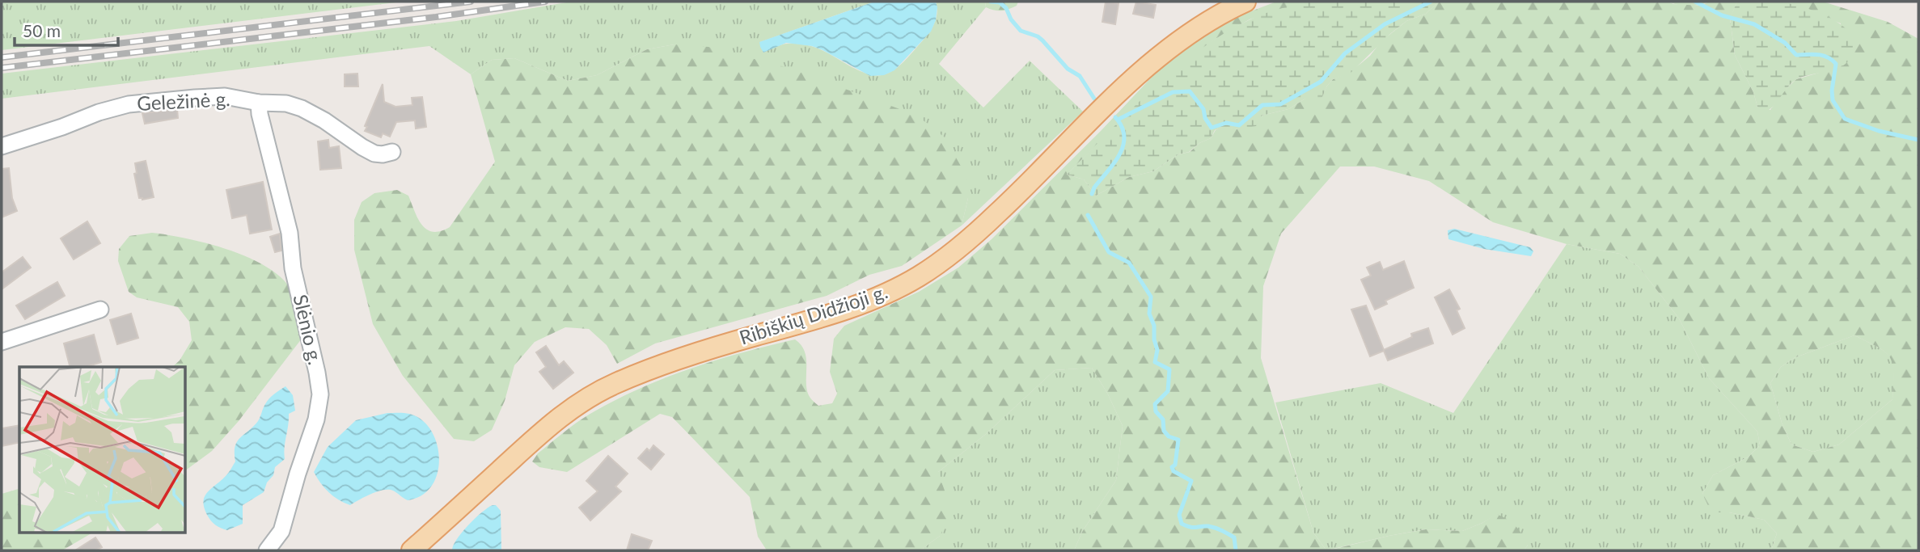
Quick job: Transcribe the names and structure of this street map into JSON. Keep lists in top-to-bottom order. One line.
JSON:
{"streets":{"main road":["Ribiškių Didžioji g."],"street":["Geležinė g.","Slėnio g."]},"crossings":[["Geležinė g.","Slėnio g."]],"scale_bar":"50 m"}
